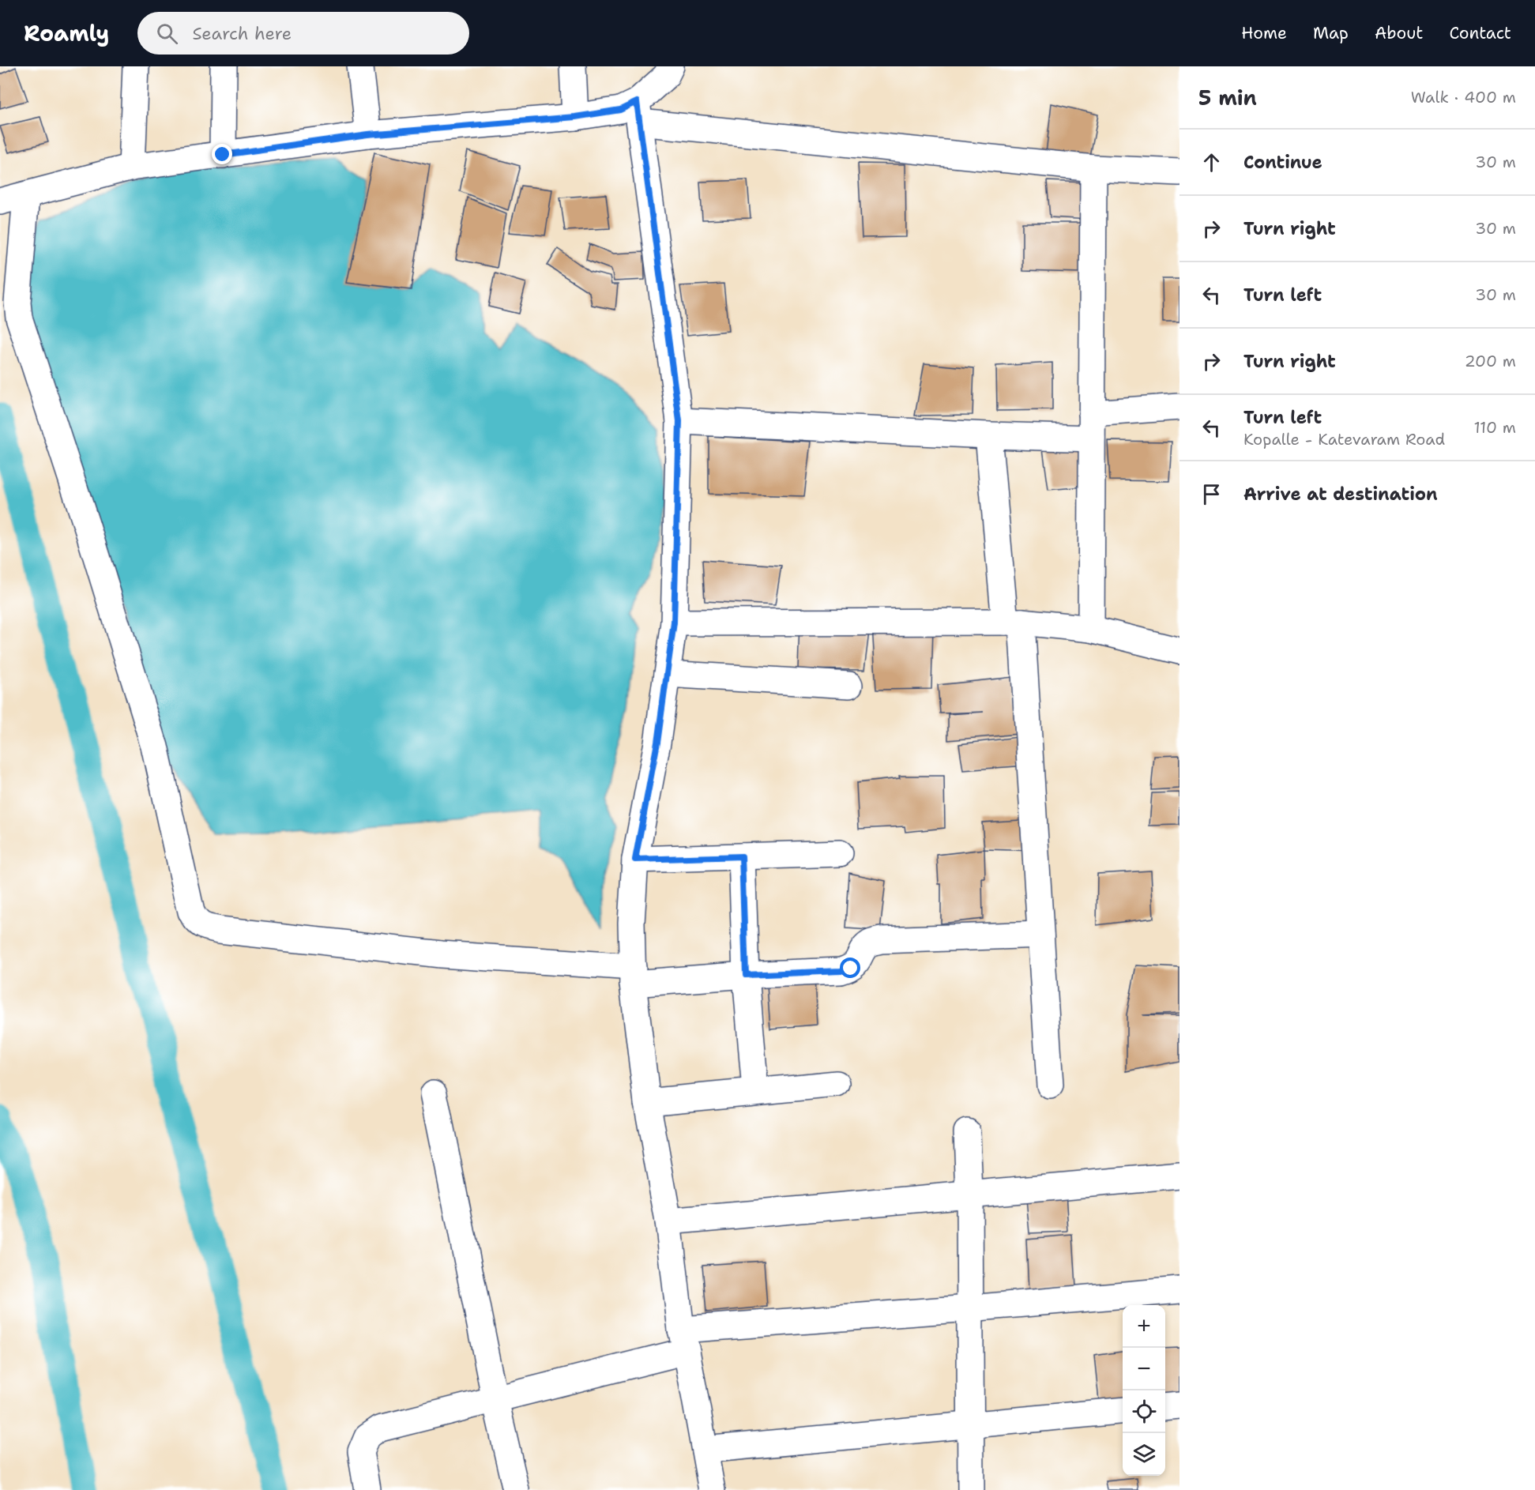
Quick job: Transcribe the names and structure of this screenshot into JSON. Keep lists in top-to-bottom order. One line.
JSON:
{"page":{"header":"Roamly","search":"Search here","nav":["Home","Map","About","Contact"],"heading":["5 min","Walk · 400 m"],"list":[["Continue","30 m"],["Turn right","30 m"],["Turn left","30 m"],["Turn right","200 m"],["Turn left","Kopalle - Katevaram Road","110 m"],"Arrive at destination"],"map_buttons":["+","−"]}}
